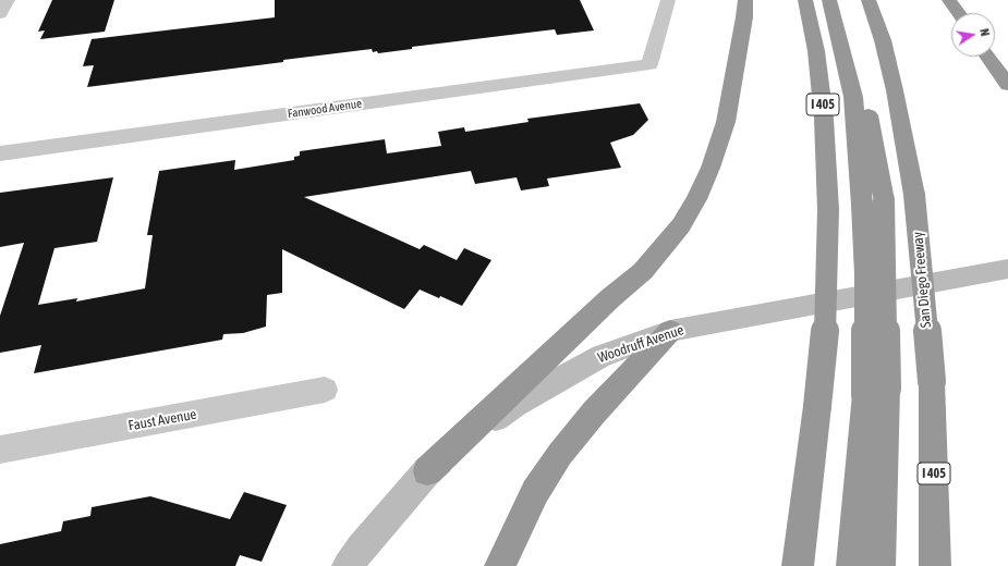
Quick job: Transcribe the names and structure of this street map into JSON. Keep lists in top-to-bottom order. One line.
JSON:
{"streets":{"highway":["I 405","San Diego Freeway"],"main road":["Woodruff Avenue"],"street":["Fanwood Avenue","Faust Avenue"]},"north":"right"}
